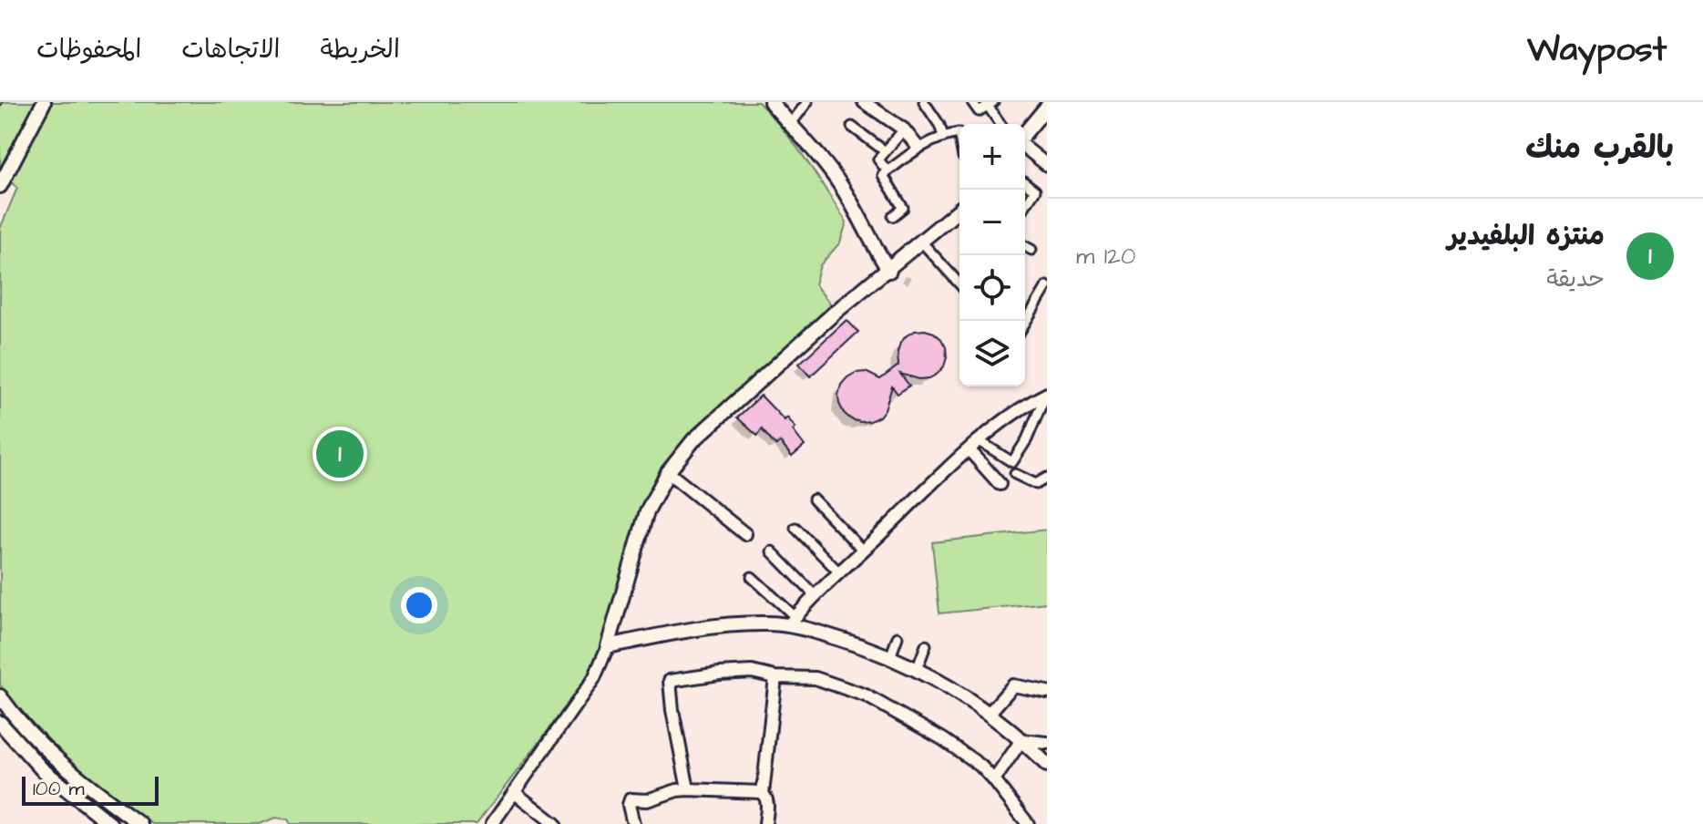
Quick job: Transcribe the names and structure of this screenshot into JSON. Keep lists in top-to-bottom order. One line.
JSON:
{"scale_bar":"100 m","page":{"header":"Waypost","nav":["الخريطة","الاتجاهات","المحفوظات"],"heading":"بالقرب منك","map_buttons":["+","−"],"list":[{"mark":"1","name":"منتزه البلفيدير","note":"حديقة","value":"120 m"}],"pins":"1","scale":"100 m"}}
